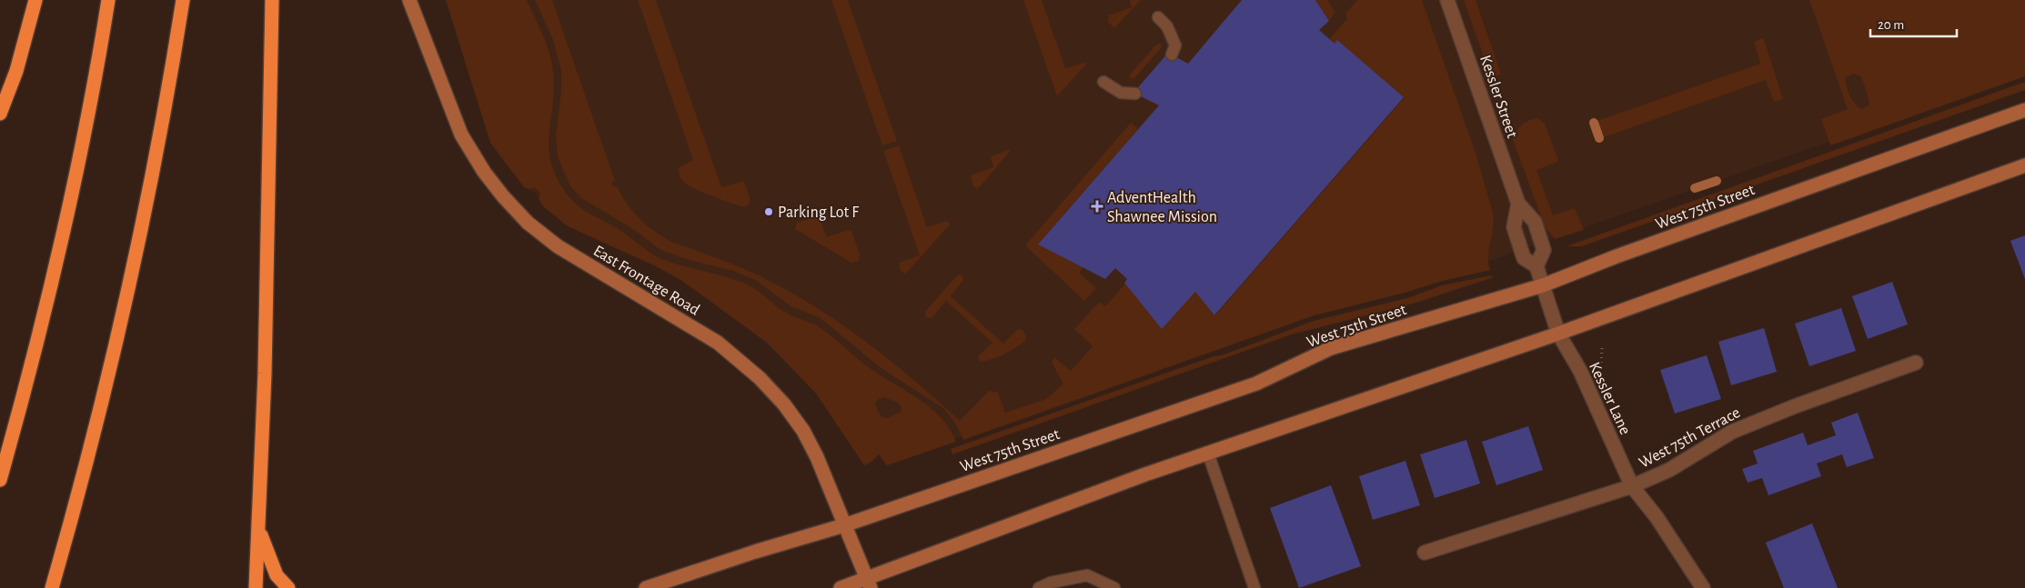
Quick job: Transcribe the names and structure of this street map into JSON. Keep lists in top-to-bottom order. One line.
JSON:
{"streets":{"main road":["West 75th Street","East Frontage Road"],"street":["Kessler Street","Kessler Lane","West 75th Terrace"]},"crossings":[["West 75th Street","East Frontage Road"],["West 75th Street","Kessler Lane"],["Kessler Lane","West 75th Terrace"]],"places":{"health":["AdventHealth Shawnee Mission"],"other":["Parking Lot F"]},"scale_bar":"20 m"}
